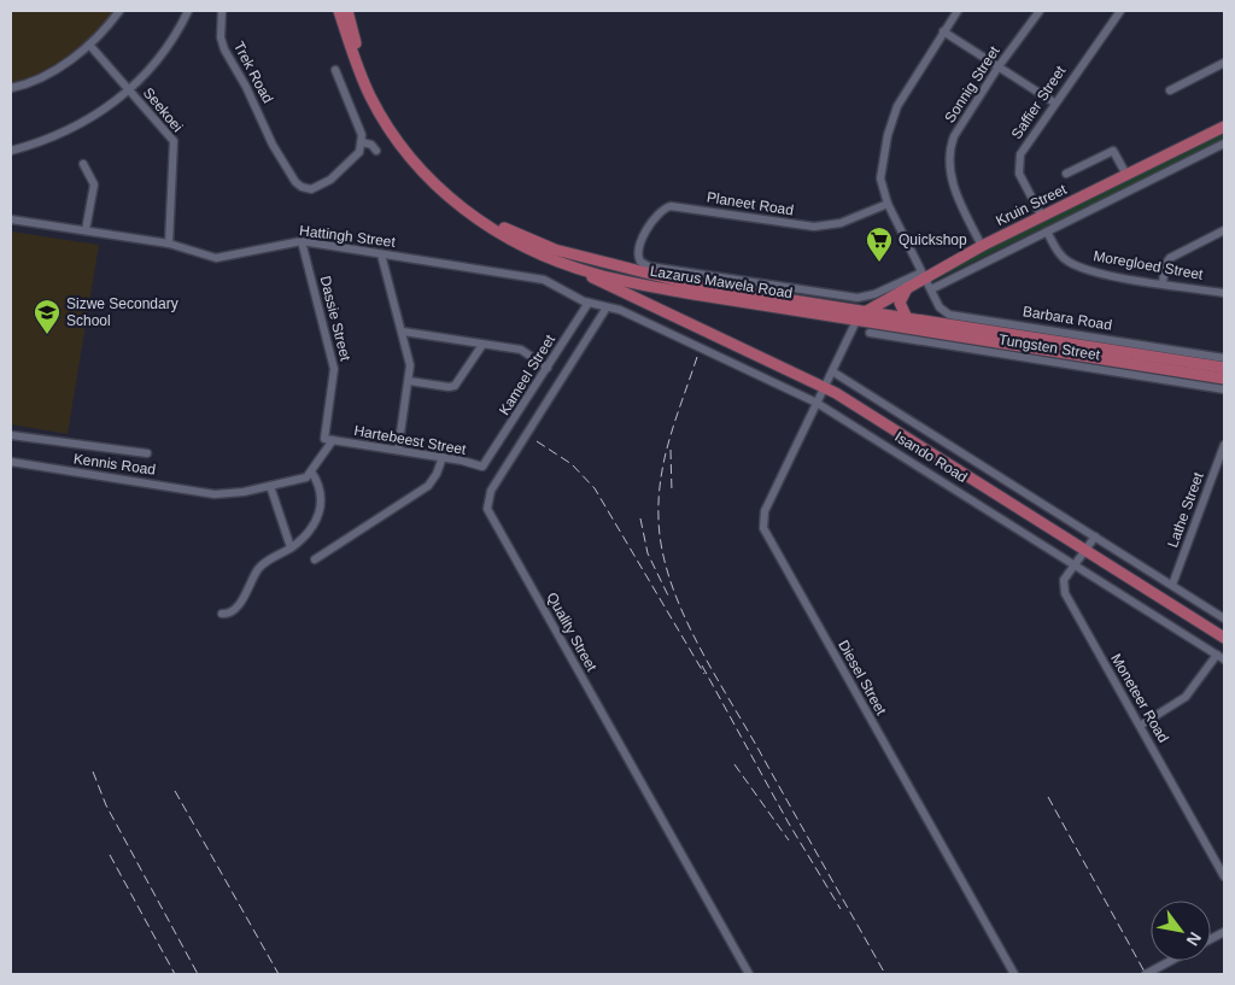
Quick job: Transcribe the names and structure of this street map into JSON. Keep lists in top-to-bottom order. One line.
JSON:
{"streets":{"main road":["Kruin Street","Lazarus Mawela Road","Isando Road"],"street":["Trek Road","Sonnig Street","Saffier Street","Seekoei","Planeet Road","Hattingh Street","Moregloed Street","Dassie Street","Barbara Road","Tungsten Street","Kameel Street","Hartebeest Street","Kennis Road","Lathe Street","Quality Street","Diesel Street","Moneteer Road"]},"crossings":[["Sonnig Street","Kruin Street"],["Saffier Street","Kruin Street"],["Seekoei","Hattingh Street"],["Planeet Road","Kruin Street"],["Planeet Road","Barbara Road"],["Kruin Street","Moregloed Street"],["Kruin Street","Lazarus Mawela Road"],["Kruin Street","Barbara Road"],["Hattingh Street","Dassie Street"],["Hattingh Street","Kameel Street"],["Hattingh Street","Isando Road"],["Hattingh Street","Quality Street"],["Lazarus Mawela Road","Isando Road"],["Dassie Street","Hartebeest Street"],["Kameel Street","Hartebeest Street"],["Isando Road","Lathe Street"],["Isando Road","Quality Street"],["Isando Road","Diesel Street"],["Isando Road","Moneteer Road"]],"places":{"supermarket":["Quickshop"],"school or university":["Sizwe Secondary School"]},"north":"bottom right"}
